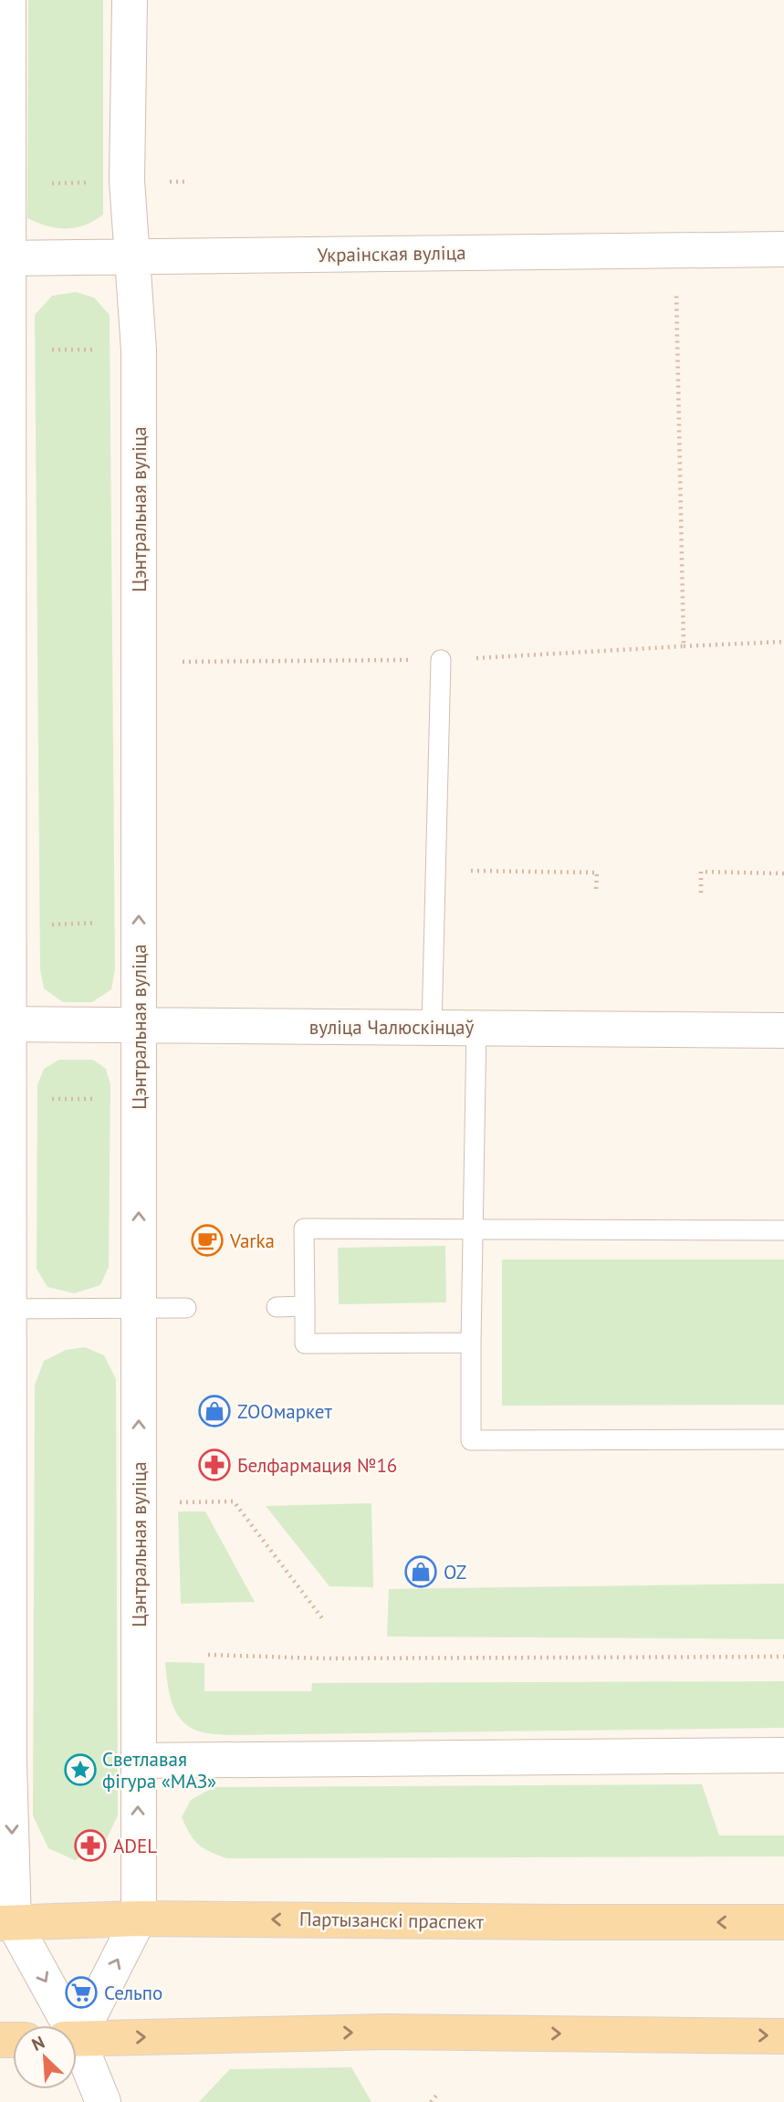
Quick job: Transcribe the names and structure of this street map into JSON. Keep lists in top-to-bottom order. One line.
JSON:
{"streets":{"main road":["Партызанскі праспект"],"street":["Украінская вуліца","Цэнтральная вуліца","вуліца Чалюскінцаў"]},"crossings":[["Украінская вуліца","Цэнтральная вуліца"],["Цэнтральная вуліца","вуліца Чалюскінцаў"],["Цэнтральная вуліца","Партызанскі праспект"]],"places":{"cafe":["Varka"],"shop":["ZOOмаркет","OZ"],"pharmacy":["Белфармация №16","ADEL"],"place":["Светлавая фігура «МАЗ»"],"supermarket":["Сельпо"]},"north":"top left"}
